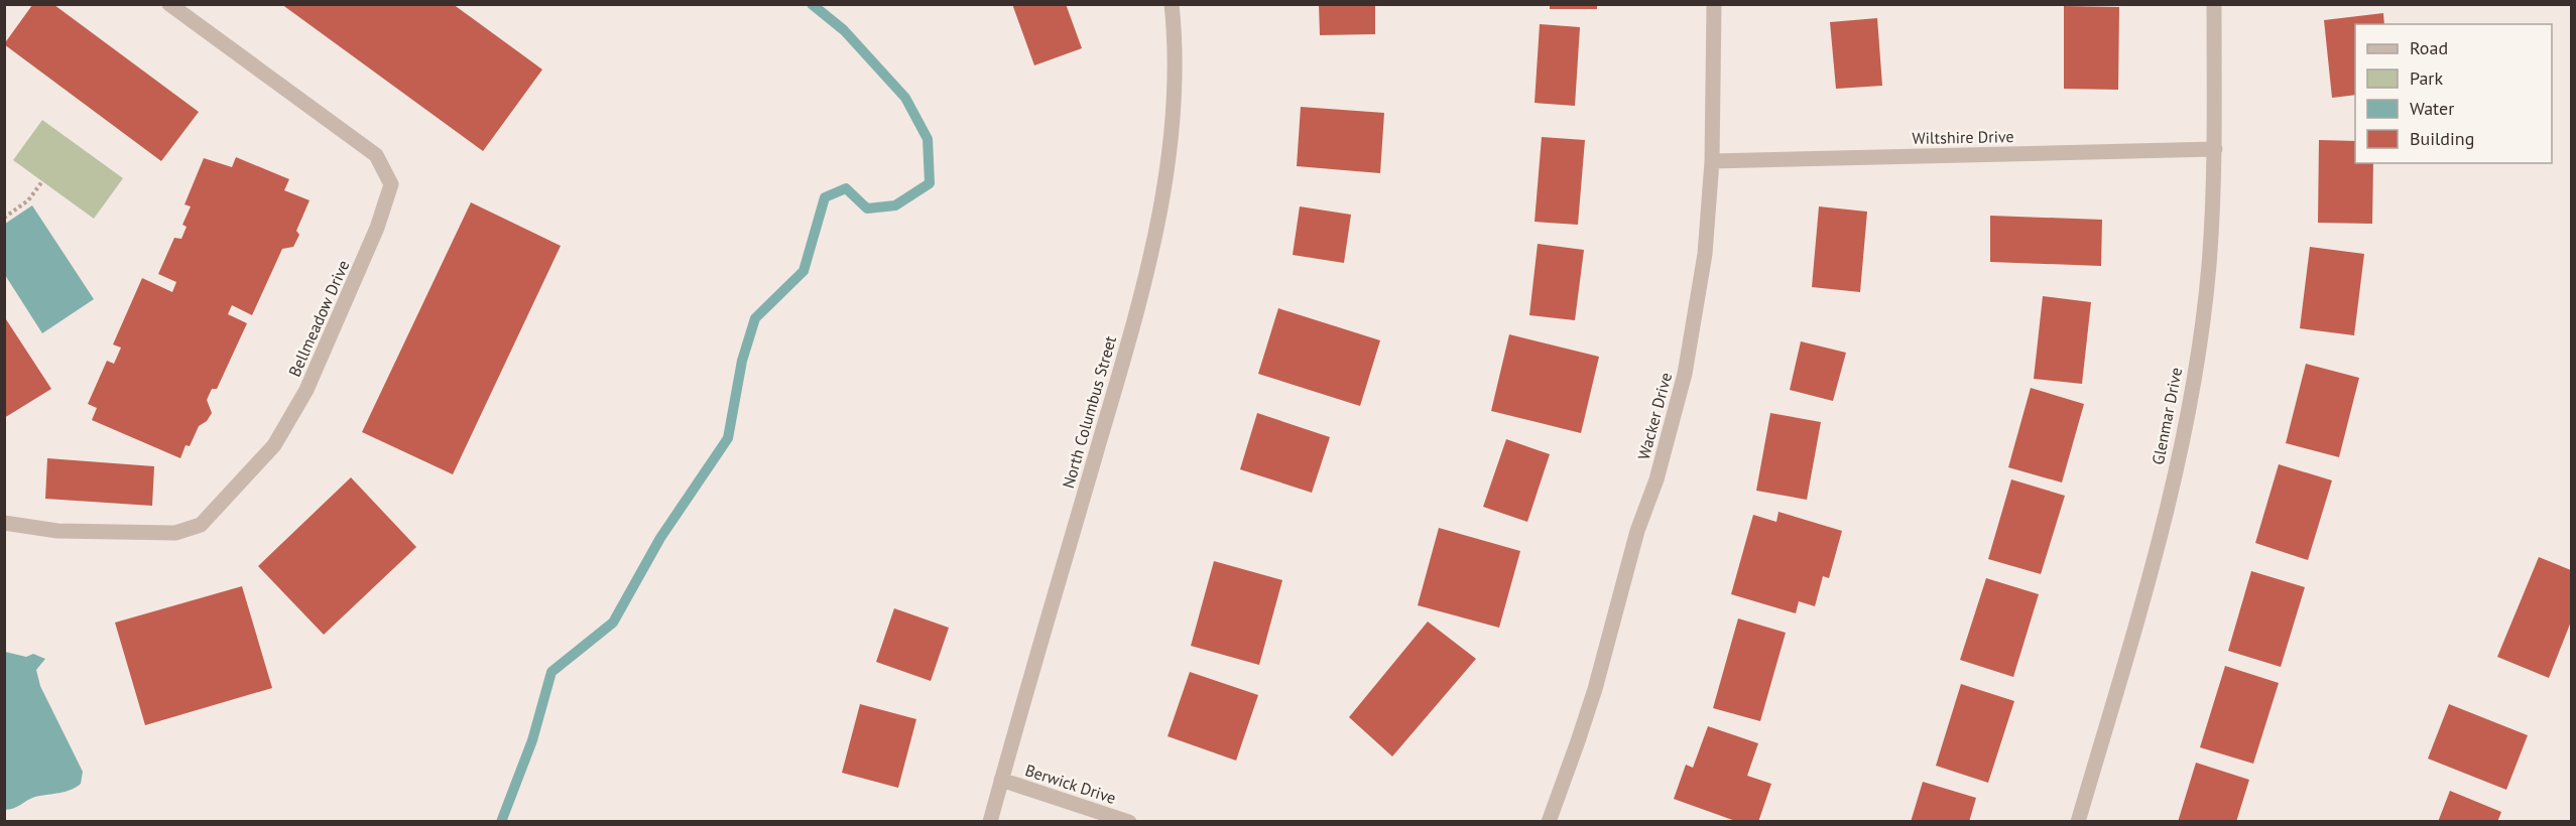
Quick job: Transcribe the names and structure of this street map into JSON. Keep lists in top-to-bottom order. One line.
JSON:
{"streets":{"street":["Wiltshire Drive","Bellmeadow Drive","North Columbus Street","Wacker Drive","Glenmar Drive","Berwick Drive"]},"crossings":[["Wiltshire Drive","Wacker Drive"],["Wiltshire Drive","Glenmar Drive"],["North Columbus Street","Berwick Drive"]],"legend":["Road","Park","Water","Building"]}
